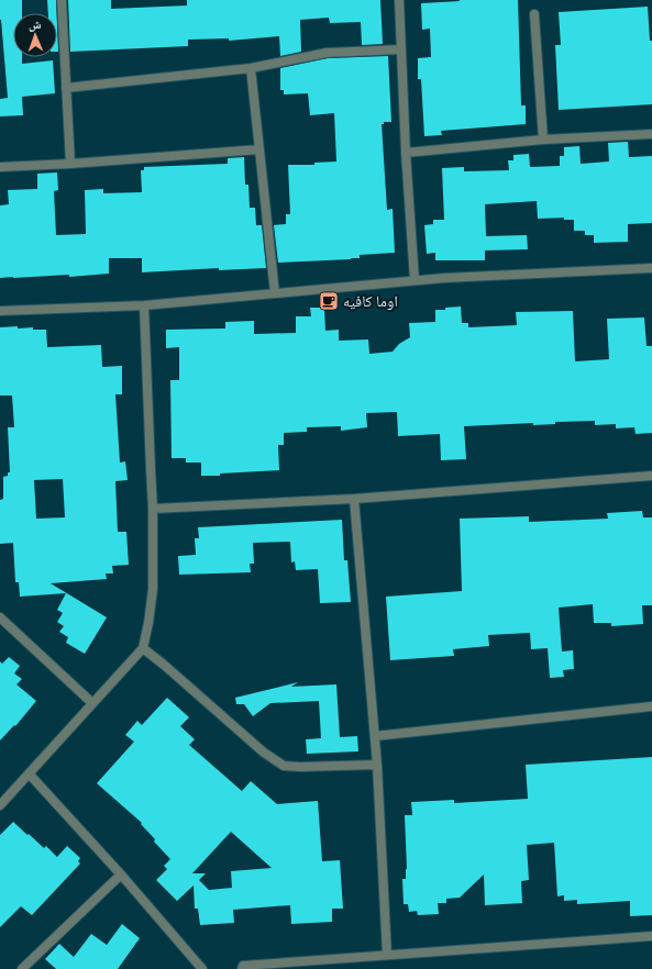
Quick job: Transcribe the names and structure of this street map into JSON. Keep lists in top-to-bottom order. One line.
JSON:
{"places":{"cafe":["اوما كافيه"]},"north":"top"}
